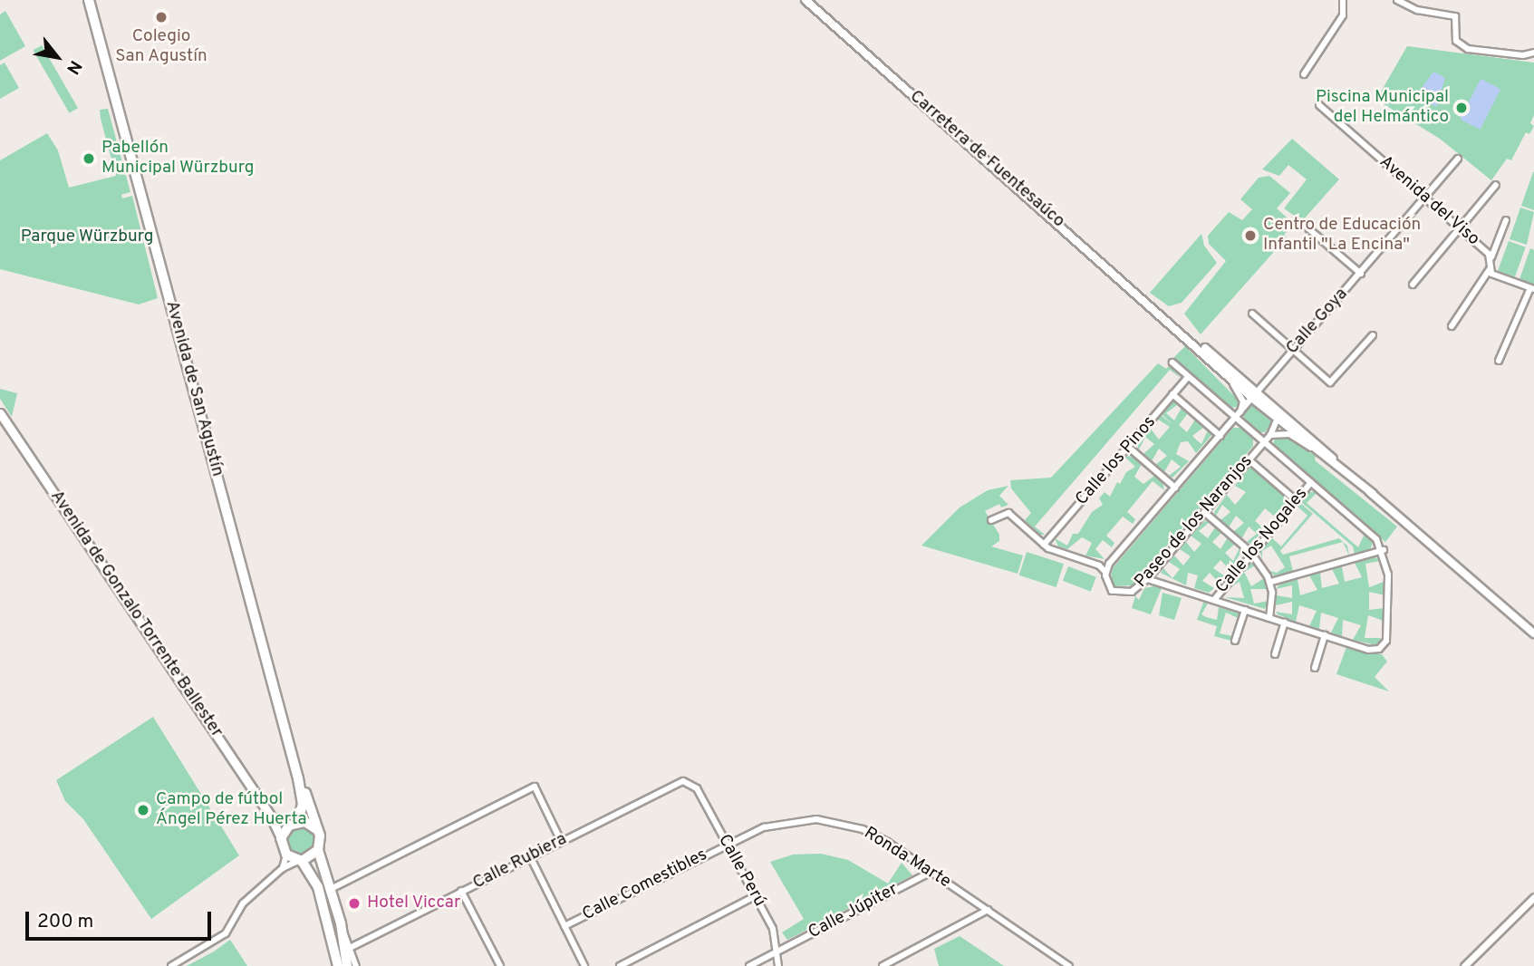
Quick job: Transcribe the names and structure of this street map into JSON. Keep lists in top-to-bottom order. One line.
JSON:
{"streets":{"highway":["Avenida de San Agustín"],"main road":["Carretera de Fuentesaúco","Avenida de Gonzalo Torrente Ballester"],"street":["Avenida del Viso","Calle Goya","Calle los Pinos","Paseo de los Naranjos","Calle los Nogales","Ronda Marte","Calle Rubiera","Calle Perú","Calle Comestibles","Calle Júpiter"]},"crossings":[["Carretera de Fuentesaúco","Calle Goya"],["Avenida de San Agustín","Avenida de Gonzalo Torrente Ballester"],["Ronda Marte","Calle Perú"],["Ronda Marte","Calle Comestibles"],["Ronda Marte","Calle Júpiter"],["Calle Rubiera","Calle Perú"],["Calle Perú","Calle Comestibles"],["Calle Perú","Calle Júpiter"]],"parks":["Parque Würzburg"],"places":["Colegio San Agustín","Piscina Municipal del Helmántico","Pabellón Municipal Würzburg","Centro de Educación Infantil \"La Encina\"","Campo de fútbol Ángel Pérez Huerta","Hotel Viccar"],"scale_bar":"200 m","north":"bottom right"}
